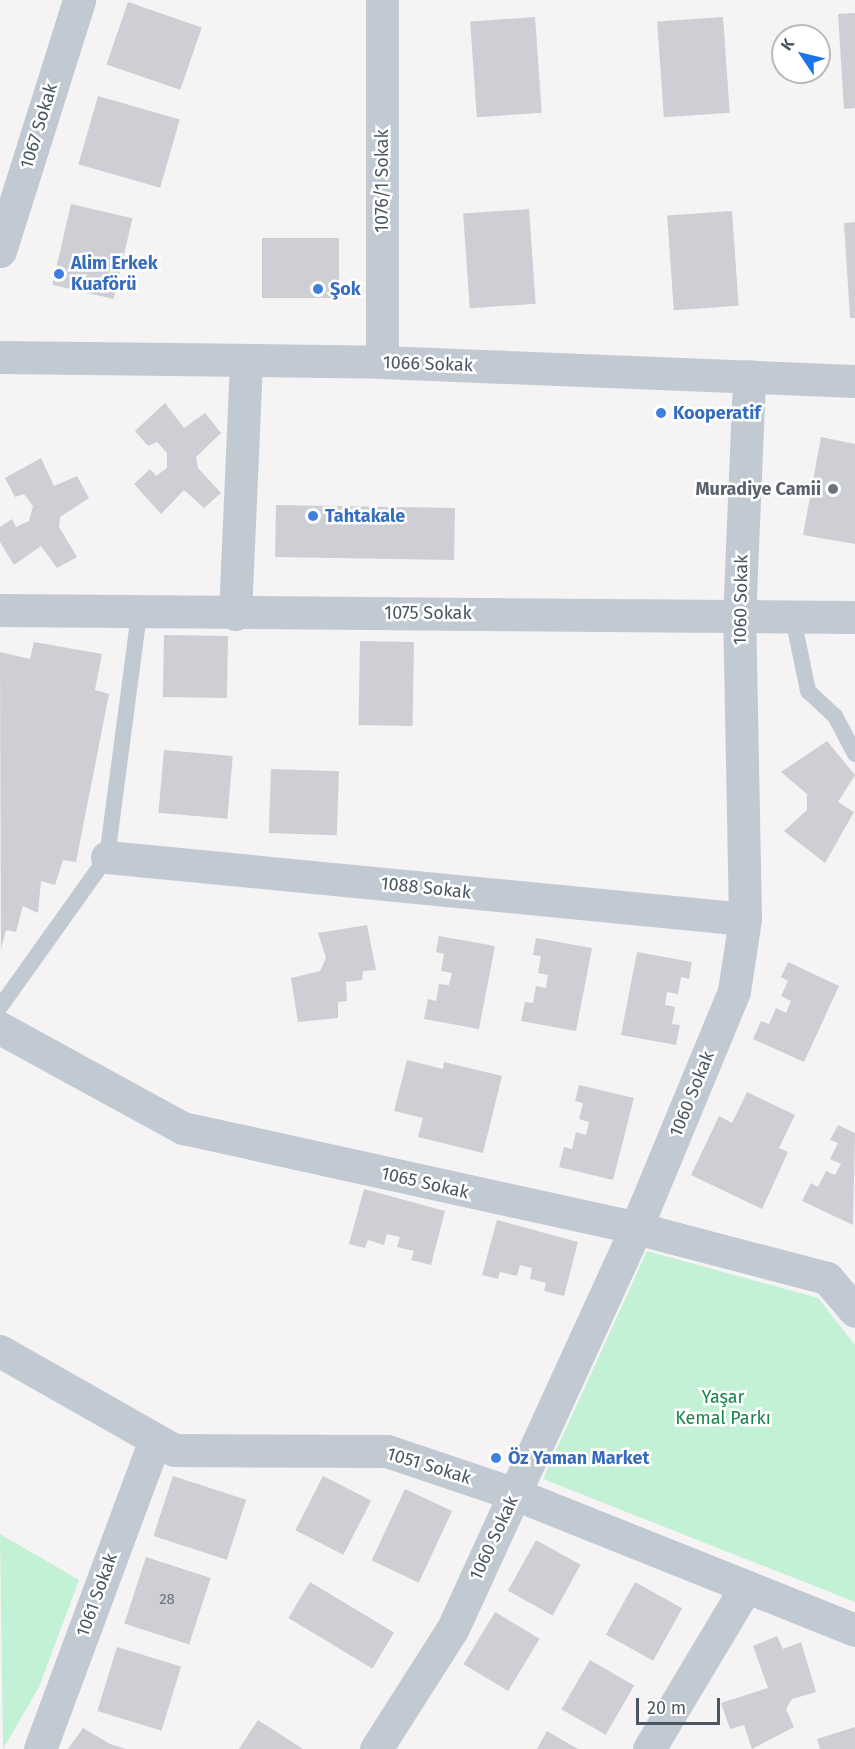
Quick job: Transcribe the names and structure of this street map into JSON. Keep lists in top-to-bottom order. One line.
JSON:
{"streets":{"street":["1067 Sokak","1076/1 Sokak","1066 Sokak","1060 Sokak","1075 Sokak","1088 Sokak","1065 Sokak","1051 Sokak","1061 Sokak"]},"crossings":[["1076/1 Sokak","1066 Sokak"],["1066 Sokak","1060 Sokak"],["1060 Sokak","1075 Sokak"],["1060 Sokak","1088 Sokak"],["1060 Sokak","1065 Sokak"],["1060 Sokak","1051 Sokak"],["1051 Sokak","1061 Sokak"]],"parks":["Yaşar Kemal Parkı"],"places":["Alim Erkek Kuaförü","Şok","Kooperatif","Muradiye Camii","Tahtakale","Öz Yaman Market"],"house_numbers":["28"],"scale_bar":"20 m","north":"top left"}
